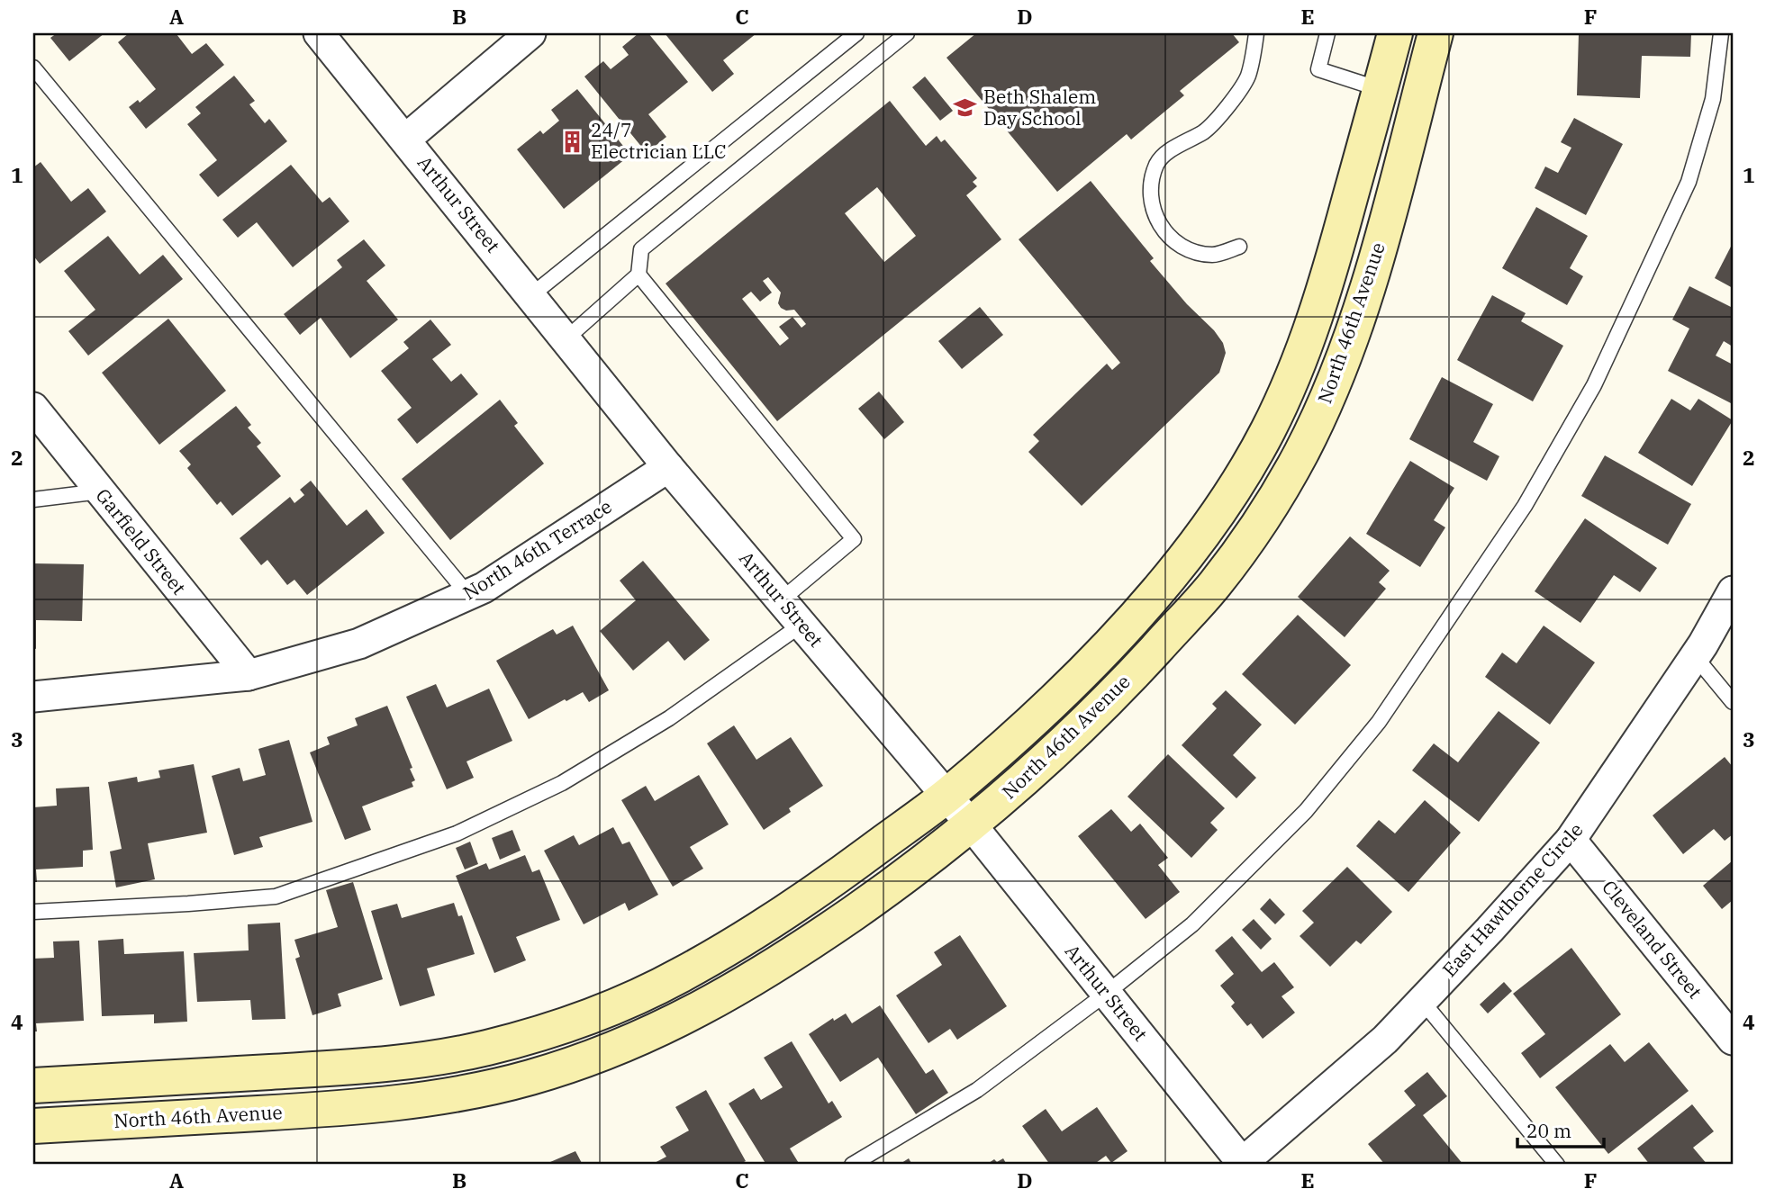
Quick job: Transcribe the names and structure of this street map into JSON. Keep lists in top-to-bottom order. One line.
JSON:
{"streets":{"street":["Arthur Street","North 46th Avenue","Garfield Street","North 46th Terrace","East Hawthorne Circle","Cleveland Street"]},"crossings":[["Arthur Street","North 46th Avenue"],["Arthur Street","North 46th Terrace"],["Arthur Street","East Hawthorne Circle"],["Garfield Street","North 46th Terrace"],["East Hawthorne Circle","Cleveland Street"]],"places":{"school or university":["Beth Shalem Day School"],"building":["24/7 Electrician LLC"]},"scale_bar":"20 m","grid":{"columns":["A","B","C","D","E","F"],"rows":["1","2","3","4"]}}
